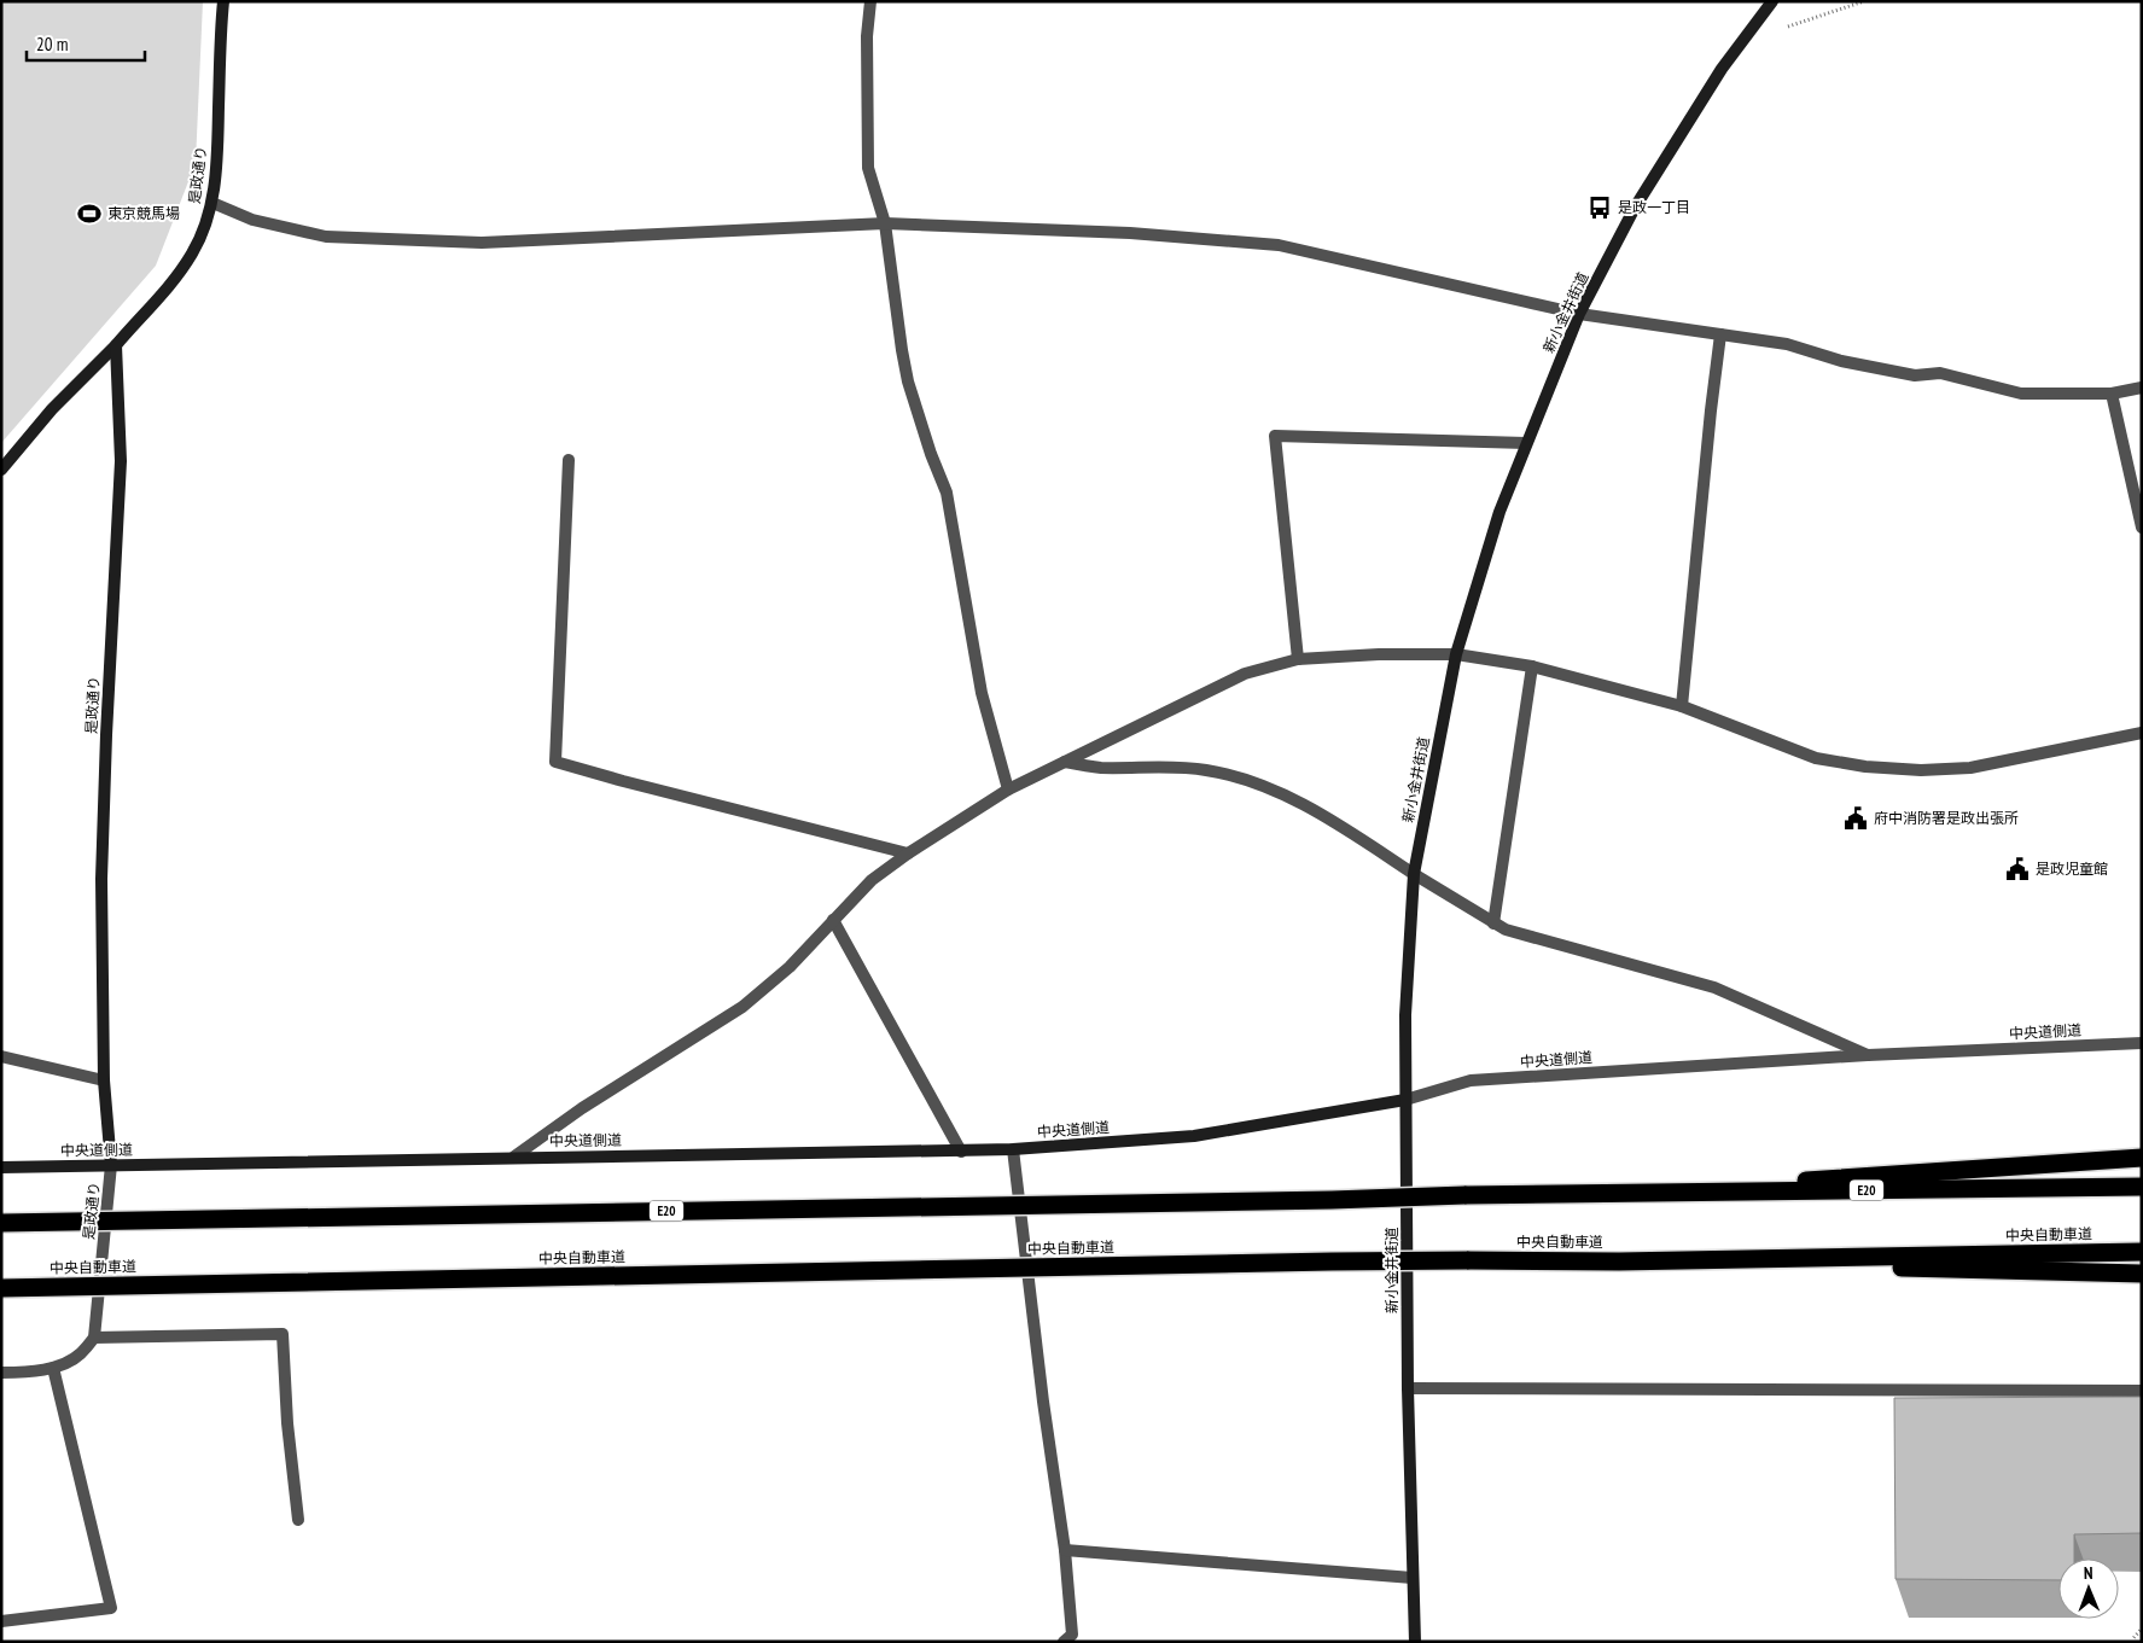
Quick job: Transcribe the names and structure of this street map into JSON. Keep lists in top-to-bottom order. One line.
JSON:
{"streets":{"highway":["E20","中央自動車道"],"street":["是政通り","新小金井街道","中央道側道"]},"crossings":[["是政通り","中央道側道"],["新小金井街道","中央道側道"]],"places":{"bus stop":["是政一丁目"],"sports":["東京競馬場"],"public building":["府中消防署是政出張所","是政児童館"]},"scale_bar":"20 m","north":"top"}
